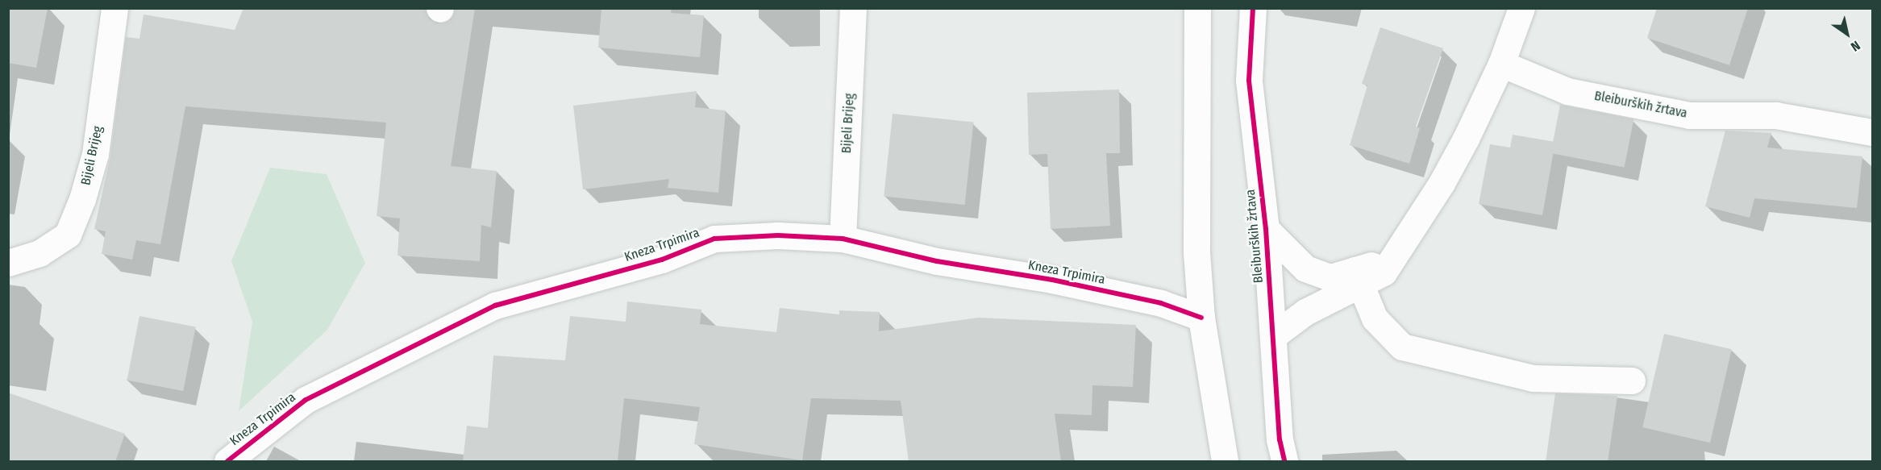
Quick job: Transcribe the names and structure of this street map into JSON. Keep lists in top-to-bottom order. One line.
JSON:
{"streets":{"street":["Bleiburških žrtava","Bijeli Brijeg","Kneza Trpimira"]},"crossings":[["Bijeli Brijeg","Kneza Trpimira"]],"north":"bottom right"}
